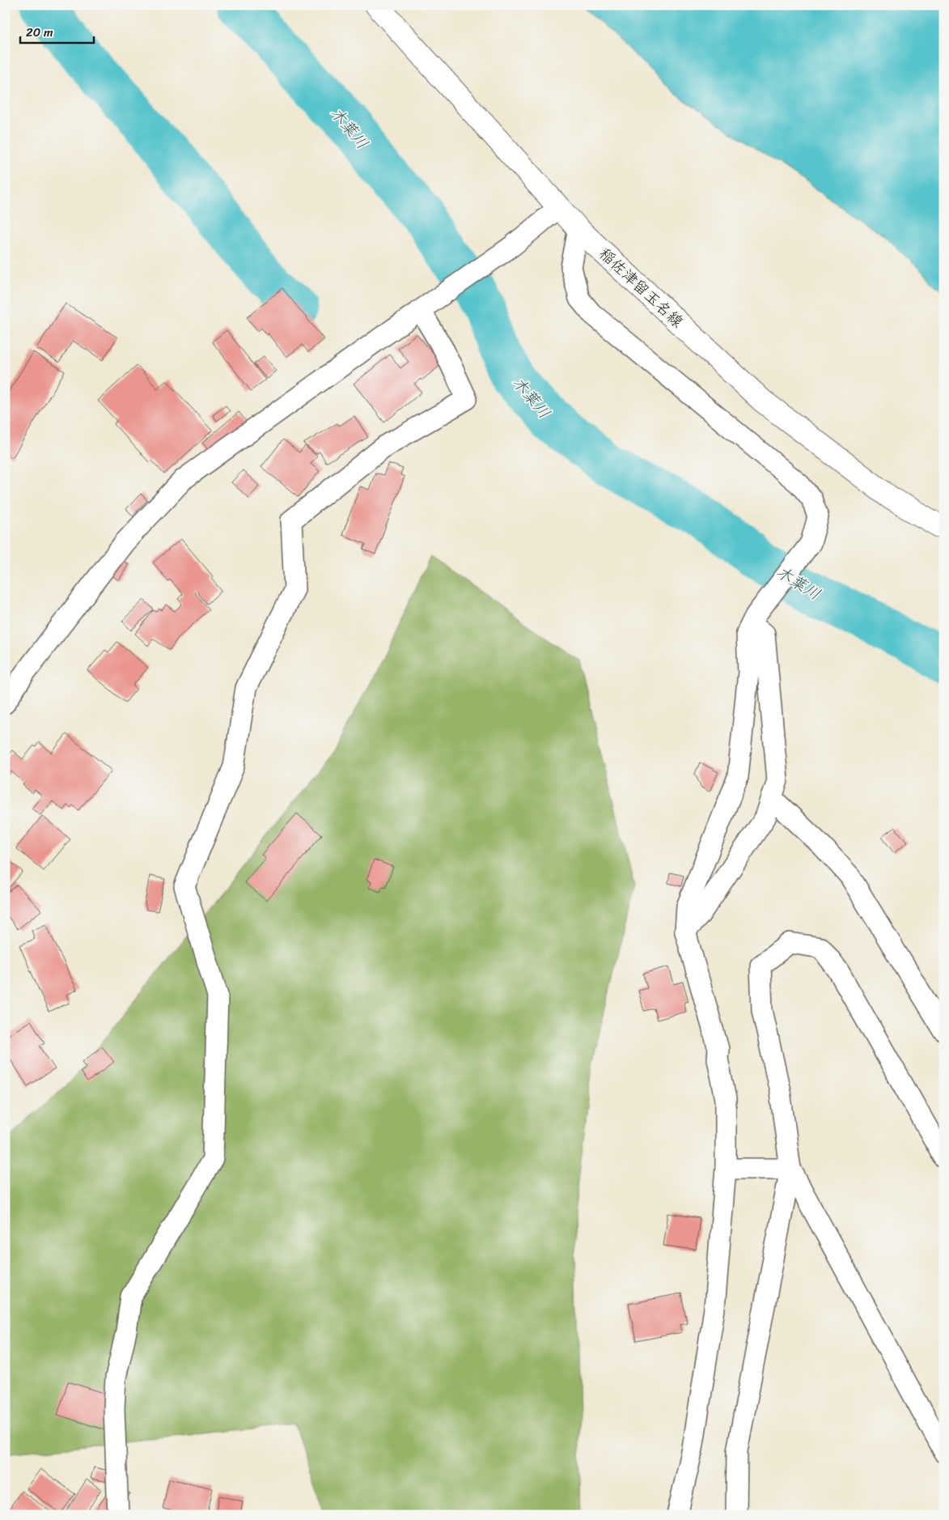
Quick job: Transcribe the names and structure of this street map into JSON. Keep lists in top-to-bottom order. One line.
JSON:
{"streets":{"main road":["稲佐津留玉名線"]},"water":["木葉川"],"scale_bar":"20 m"}
